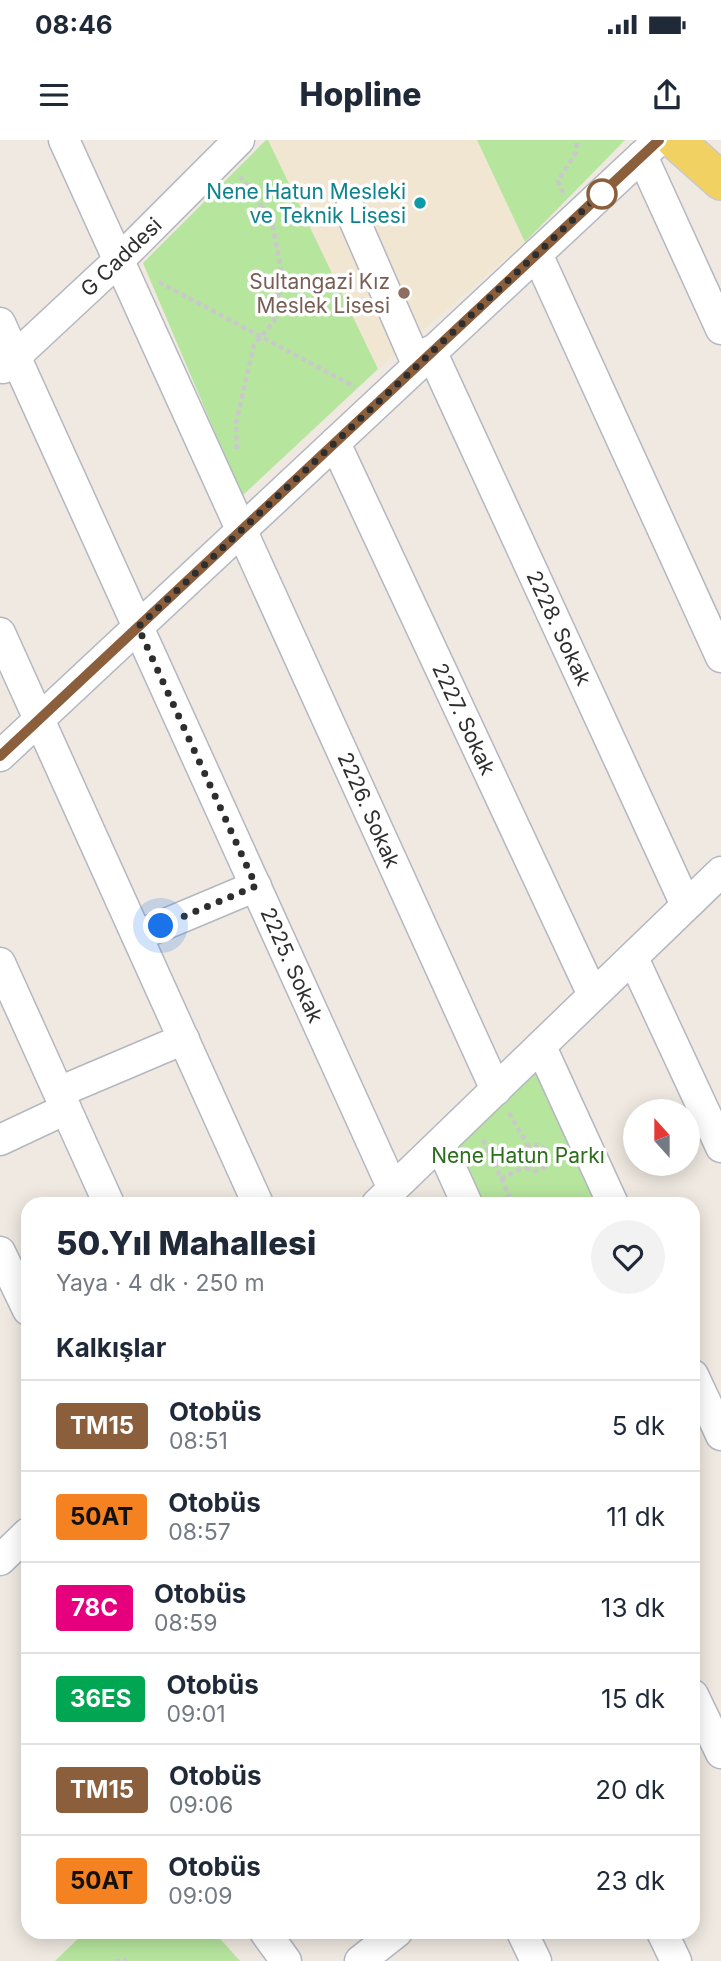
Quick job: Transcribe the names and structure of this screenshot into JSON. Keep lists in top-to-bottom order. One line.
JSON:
{"streets":{"street":["G Caddesi","2228. Sokak","2227. Sokak","2226. Sokak","2225. Sokak"]},"crossings":[["G Caddesi","2226. Sokak"],["G Caddesi","2225. Sokak"]],"parks":["Nene Hatun Parkı"],"places":["Nene Hatun Mesleki ve Teknik Lisesi","Sultangazi Kız Meslek Lisesi"],"lines":["bus line TM15"],"north":"top","page":{"status":"08:46","header":"Hopline","heading":[["50.Yıl Mahallesi","Yaya · 4 dk · 250 m"],"Kalkışlar"],"list":[{"mark":"TM15","name":"Otobüs","note":"08:51","value":"5 dk"},{"mark":"50AT","name":"Otobüs","note":"08:57","value":"11 dk"},{"mark":"78C","name":"Otobüs","note":"08:59","value":"13 dk"},{"mark":"36ES","name":"Otobüs","note":"09:01","value":"15 dk"},{"mark":"TM15","name":"Otobüs","note":"09:06","value":"20 dk"},{"mark":"50AT","name":"Otobüs","note":"09:09","value":"23 dk"}]}}
